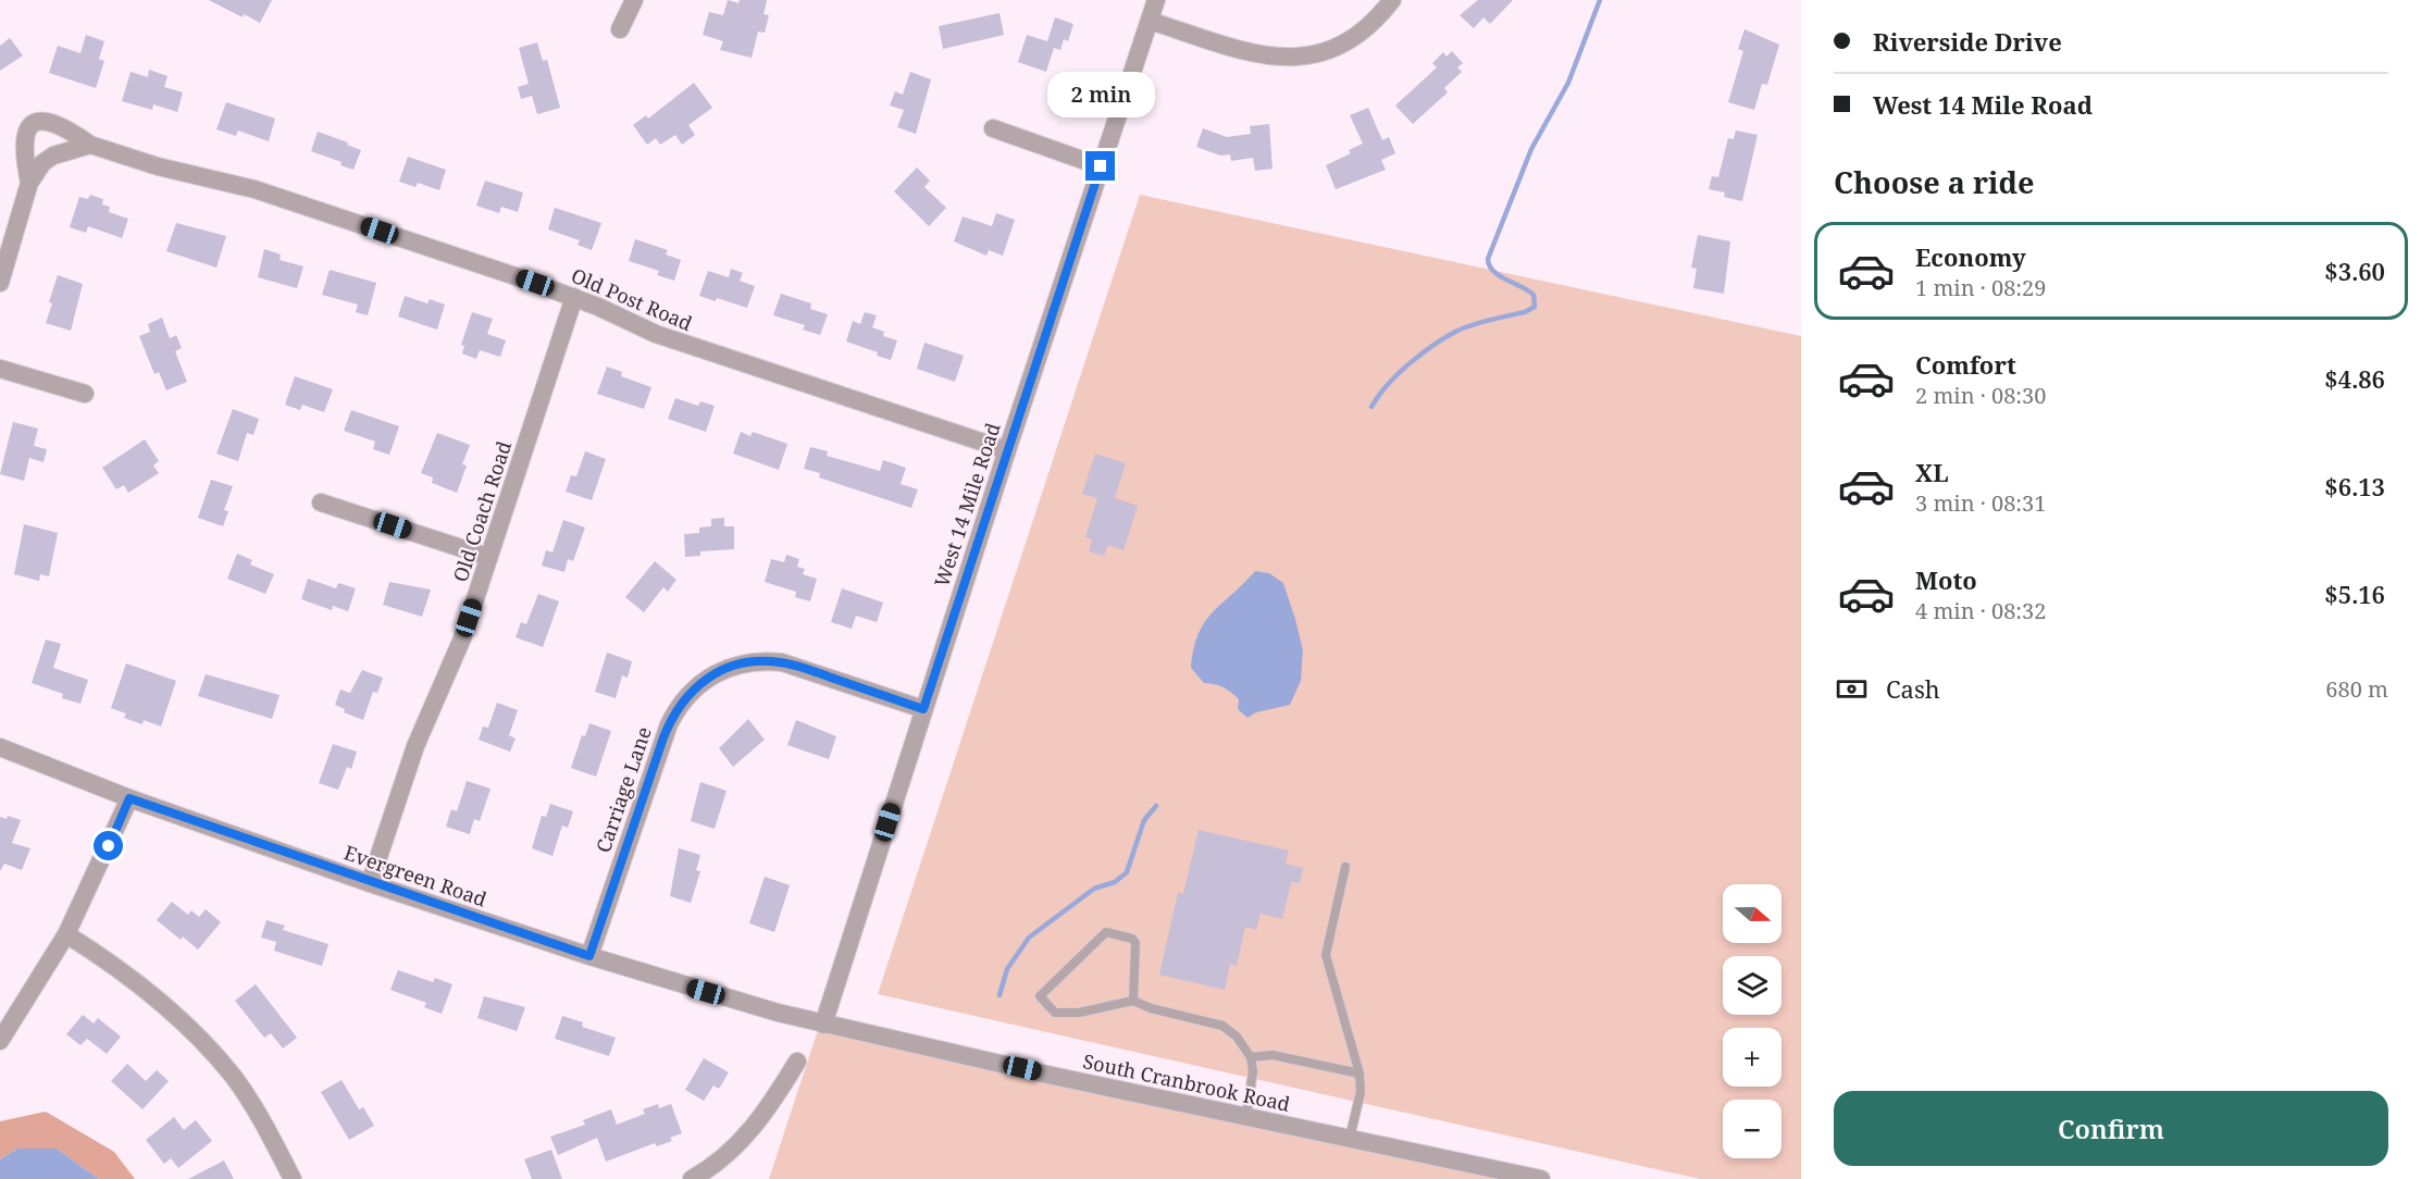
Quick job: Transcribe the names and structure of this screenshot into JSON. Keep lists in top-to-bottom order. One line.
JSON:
{"streets":{"street":["Old Post Road","West 14 Mile Road","Old Coach Road","Carriage Lane","Evergreen Road","South Cranbrook Road"]},"crossings":[["Old Post Road","West 14 Mile Road"],["Old Post Road","Old Coach Road"],["West 14 Mile Road","Carriage Lane"],["West 14 Mile Road","Evergreen Road"],["West 14 Mile Road","South Cranbrook Road"],["Old Coach Road","Evergreen Road"],["Carriage Lane","Evergreen Road"],["Evergreen Road","South Cranbrook Road"]],"north":"right","page":{"banner":["Riverside Drive","West 14 Mile Road"],"bubble":"2 min","heading":"Choose a ride","list":[{"name":"Economy","note":"1 min · 08:29","value":"$3.60"},{"name":"Comfort","note":"2 min · 08:30","value":"$4.86"},{"name":"XL","note":"3 min · 08:31","value":"$6.13"},{"name":"Moto","note":"4 min · 08:32","value":"$5.16"}],"pay":["Cash","680 m"],"map_buttons":["+","−"],"buttons":"Confirm"}}
